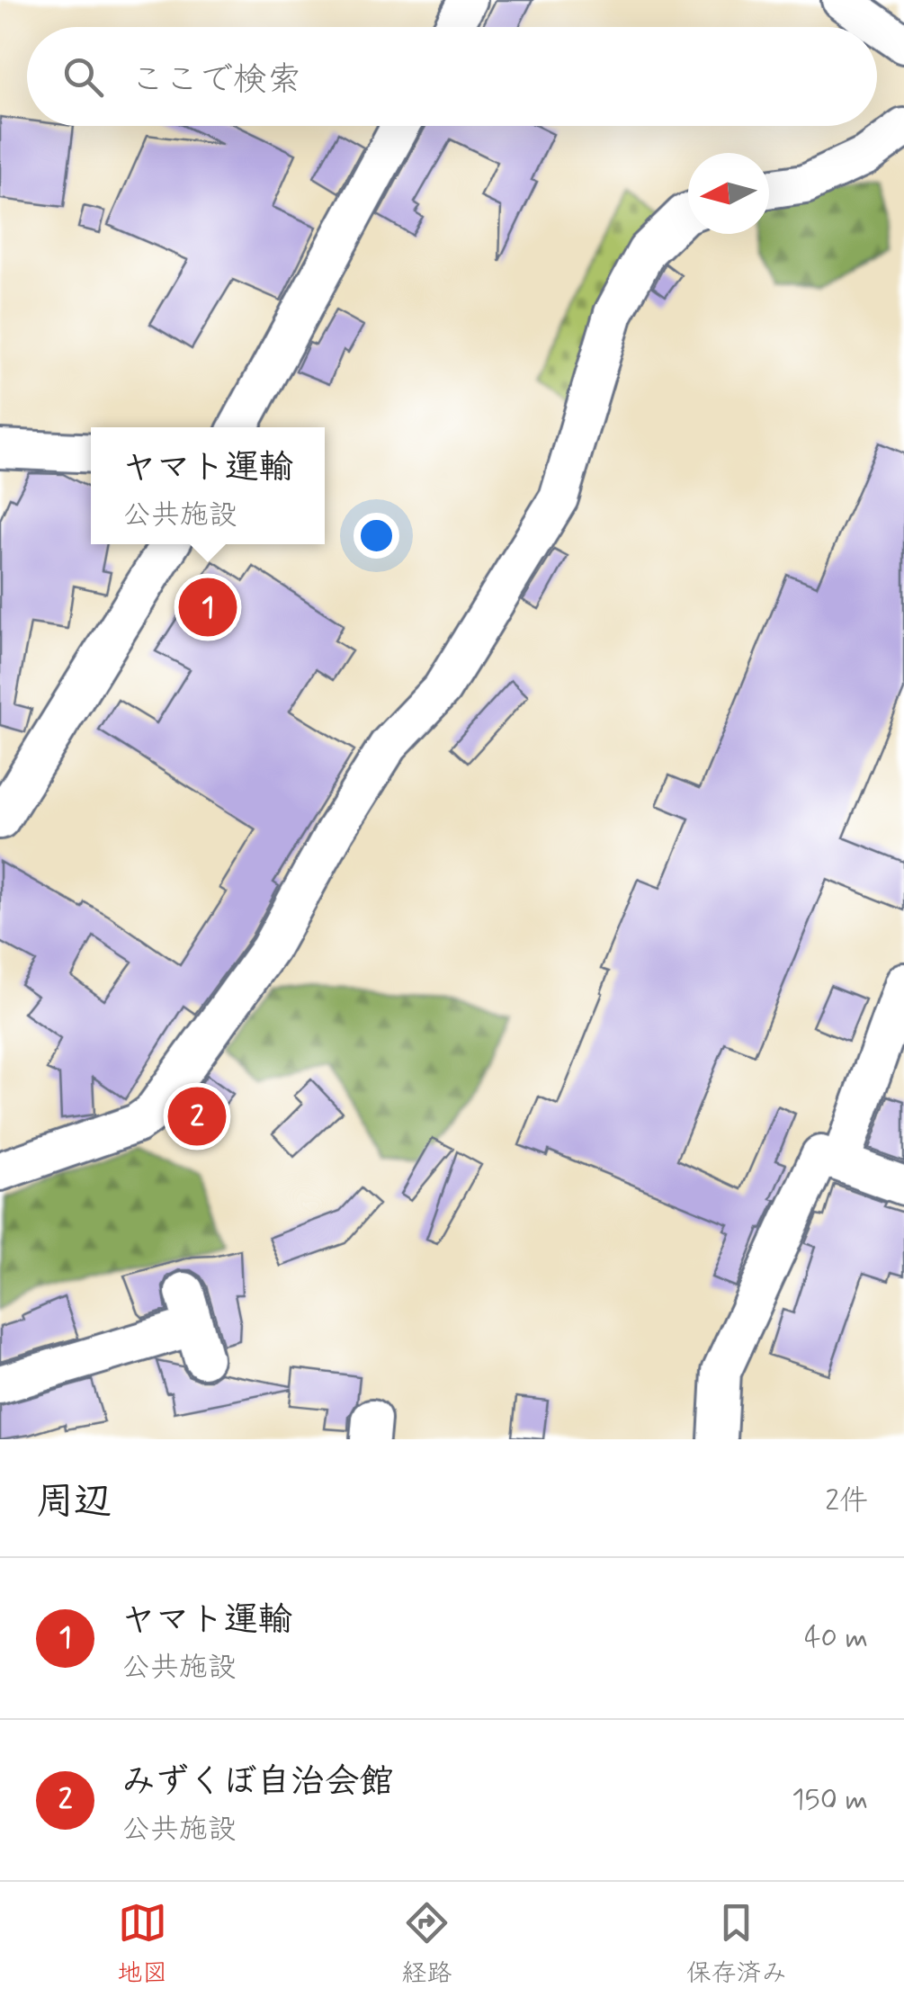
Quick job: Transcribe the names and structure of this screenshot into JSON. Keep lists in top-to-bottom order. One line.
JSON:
{"north":"left","page":{"search":"ここで検索","popup":["ヤマト運輸","公共施設"],"pins":["1","2"],"heading":["周辺","2件"],"list":[{"mark":"1","name":"ヤマト運輸","note":"公共施設","value":"40 m"},{"mark":"2","name":"みずくぼ自治会館","note":"公共施設","value":"150 m"}],"nav":["地図","経路","保存済み"]}}
